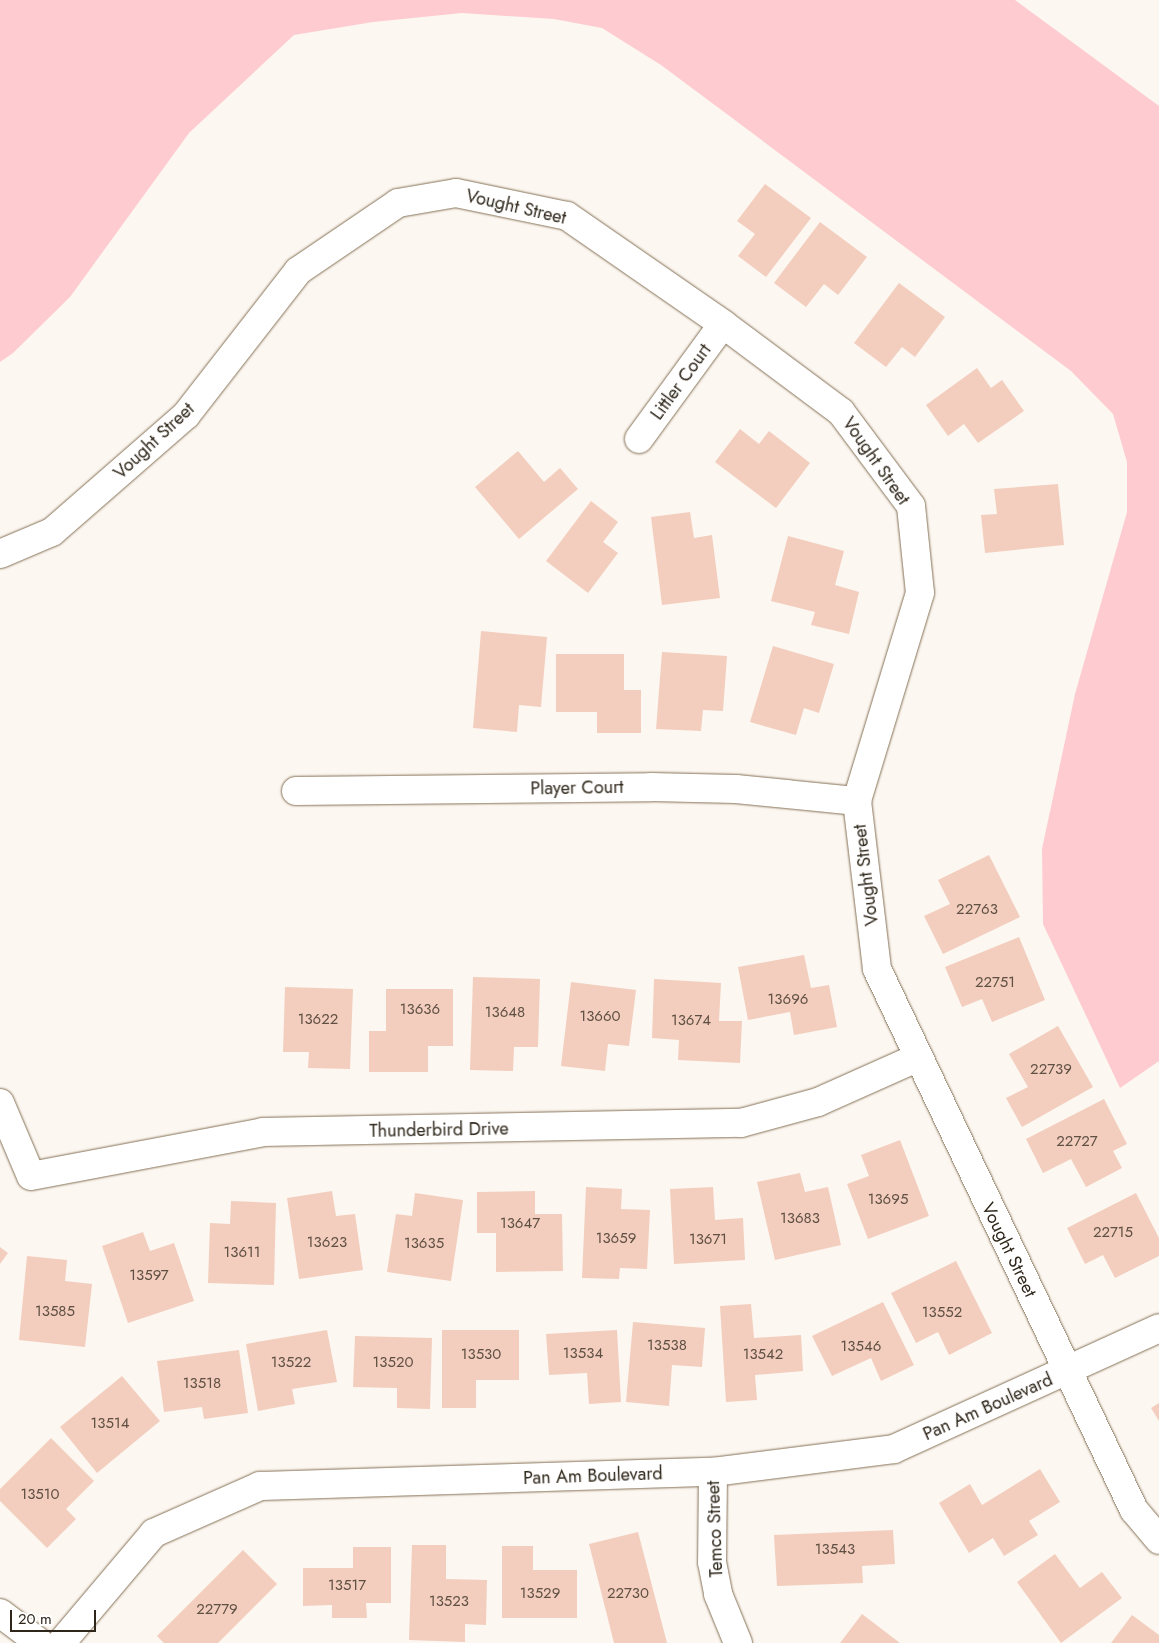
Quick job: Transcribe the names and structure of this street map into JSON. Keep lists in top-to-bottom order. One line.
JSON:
{"streets":{"street":["Vought Street","Littler Court","Player Court","Thunderbird Drive","Pan Am Boulevard","Temco Street"]},"crossings":[["Vought Street","Littler Court"],["Vought Street","Player Court"],["Vought Street","Thunderbird Drive"],["Vought Street","Pan Am Boulevard"],["Pan Am Boulevard","Temco Street"]],"house_numbers":["22763","22751","13696","13636","13648","13660","13622","13674","22739","22727","13695","13683","13647","22715","13659","13671","13623","13635","13611","13597","13585","13552","13538","13546","13534","13530","13542","13522","13520","13518","13514","13510","13543","13517","13529","22730","13523","22779"],"scale_bar":"20 m"}
